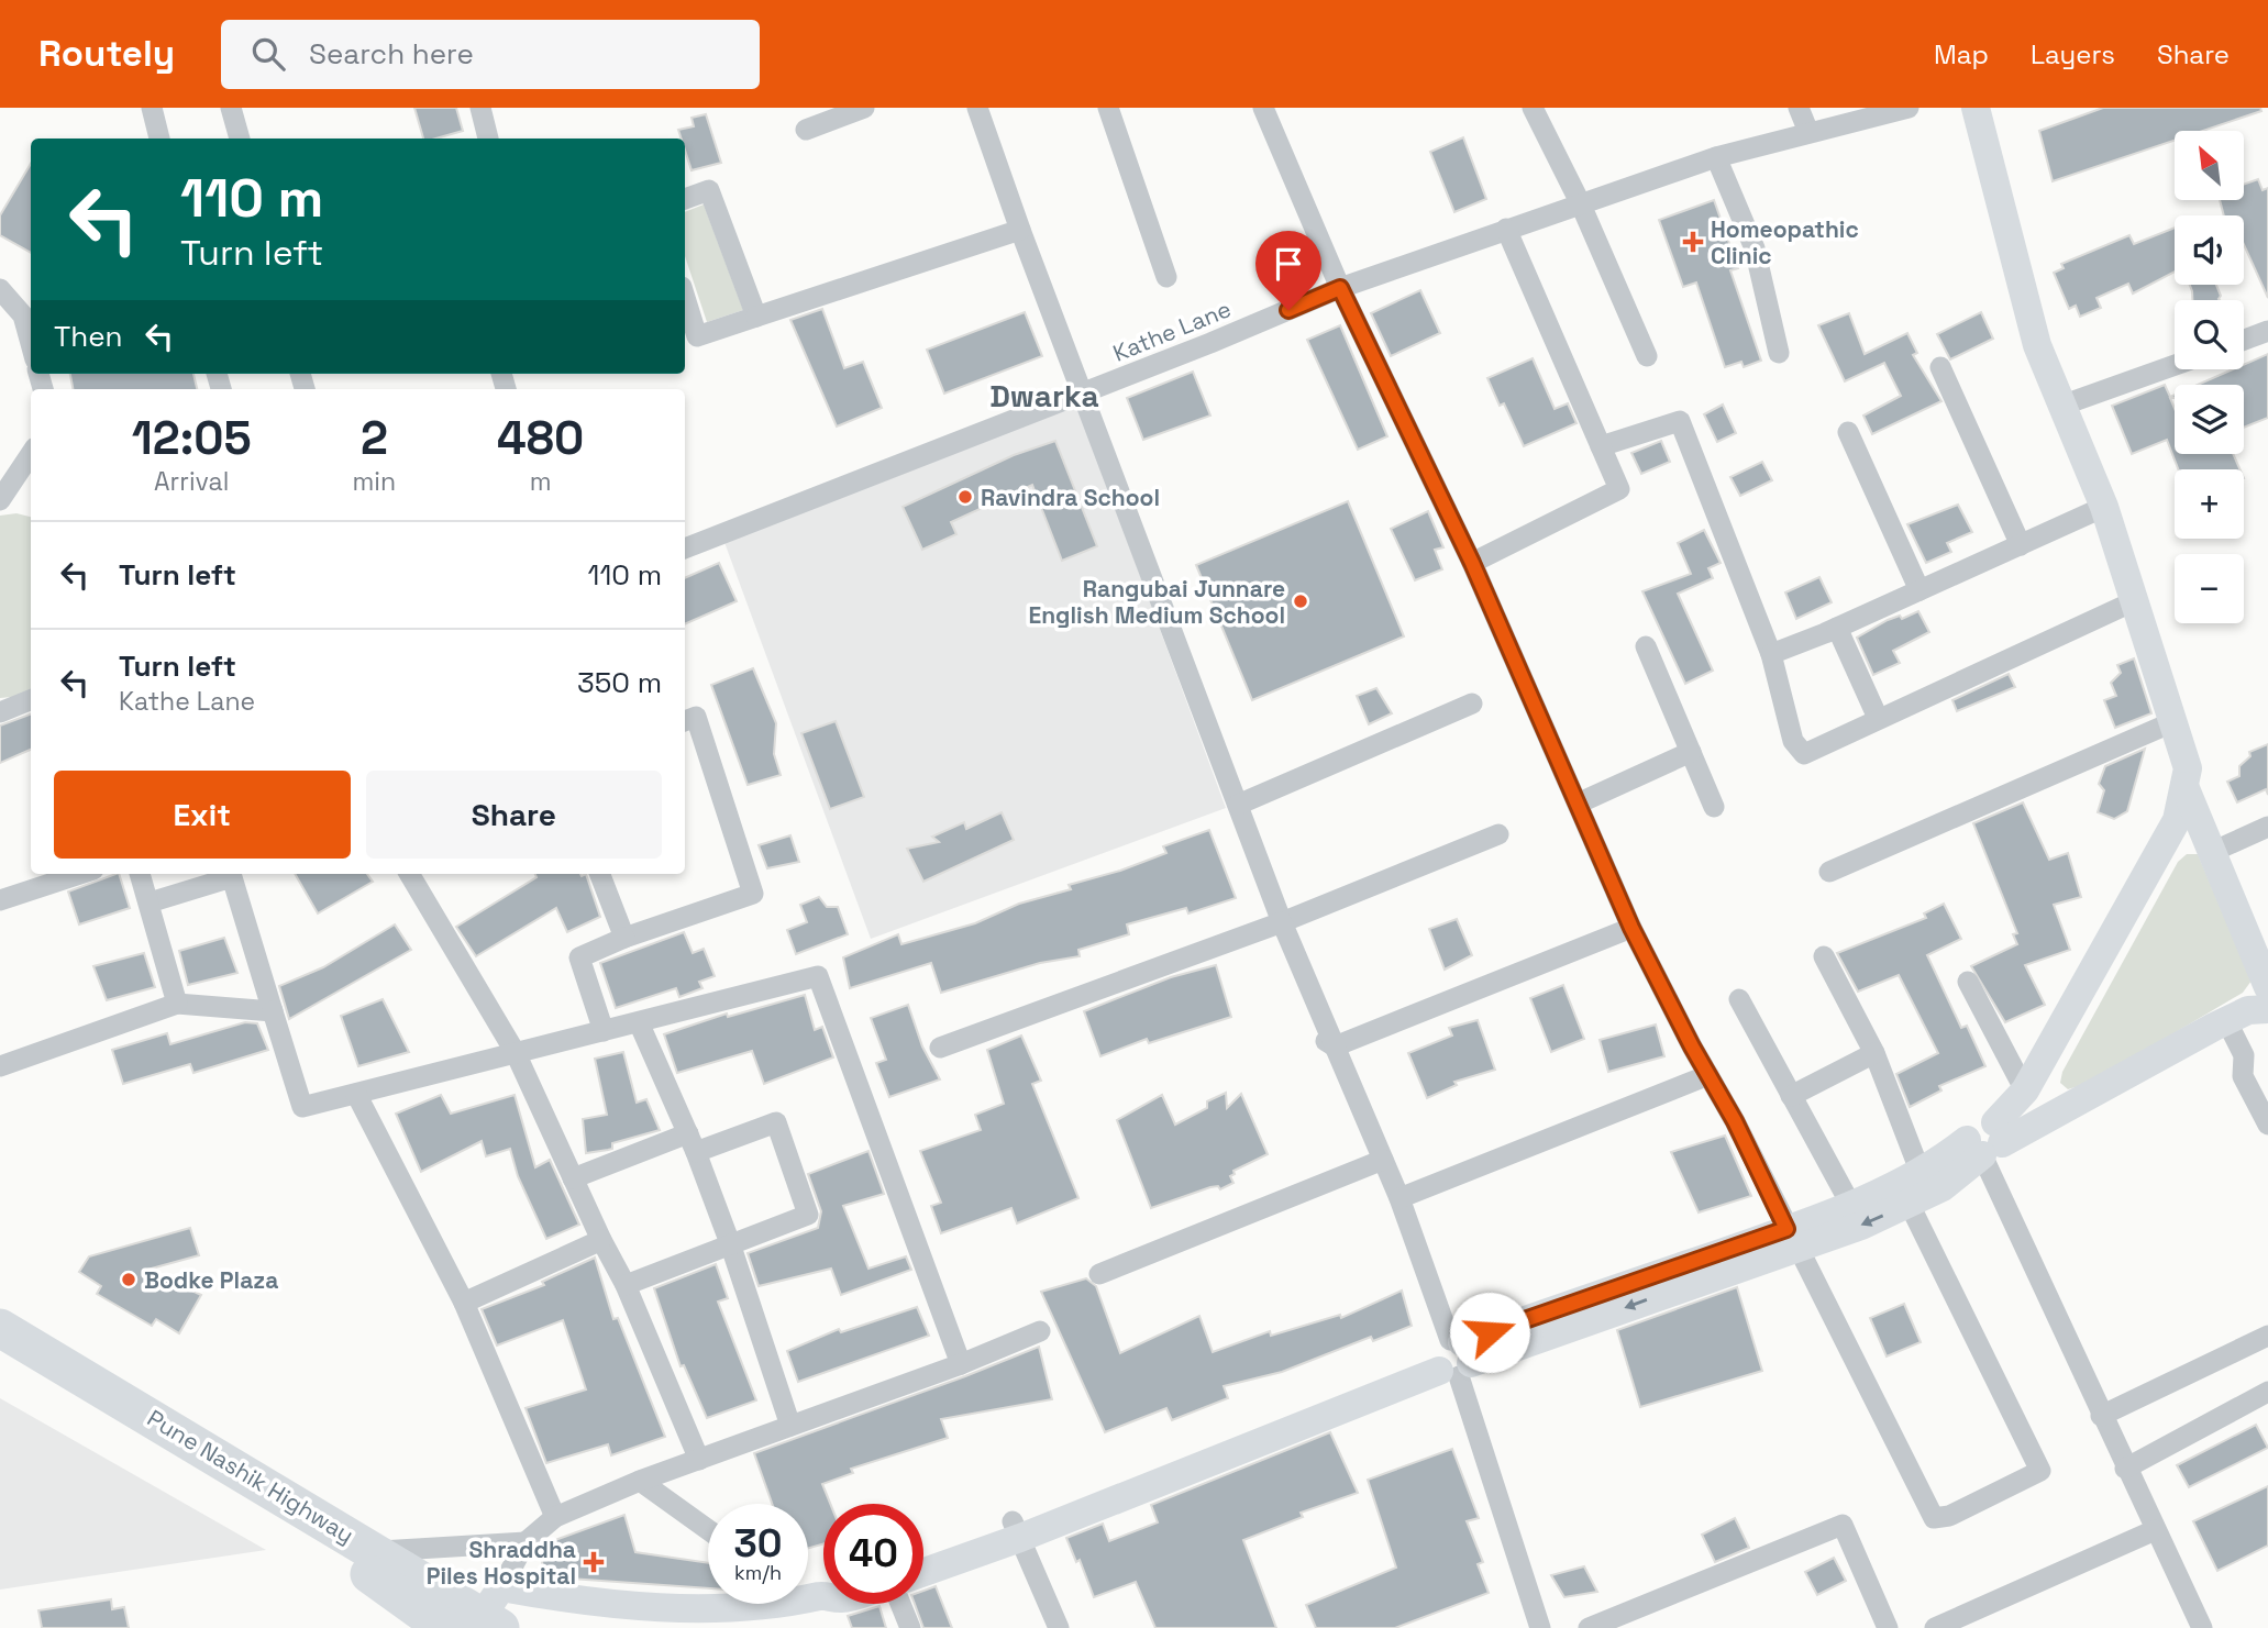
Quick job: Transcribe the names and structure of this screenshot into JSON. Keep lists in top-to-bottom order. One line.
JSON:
{"streets":{"highway":["Pune Nashik Highway"],"street":["Kathe Lane"]},"districts":["Dwarka"],"places":{"health":["Homeopathic Clinic","Shraddha Piles Hospital"],"other":["Ravindra School","Rangubai Junnare English Medium School","Bodke Plaza"]},"north":"top left","page":{"header":"Routely","search":"Search here","nav":["Map","Layers","Share"],"map_buttons":["+","−"],"turn":["110 m","Turn left"],"then":"Then","eta":["12:05","Arrival","2","min","480","m"],"list":[{"name":"Turn left","value":"110 m"},{"name":"Turn left","note":"Kathe Lane","value":"350 m"}],"buttons":["Exit","Share"],"speed":"30 km/h","limit":"40"}}
